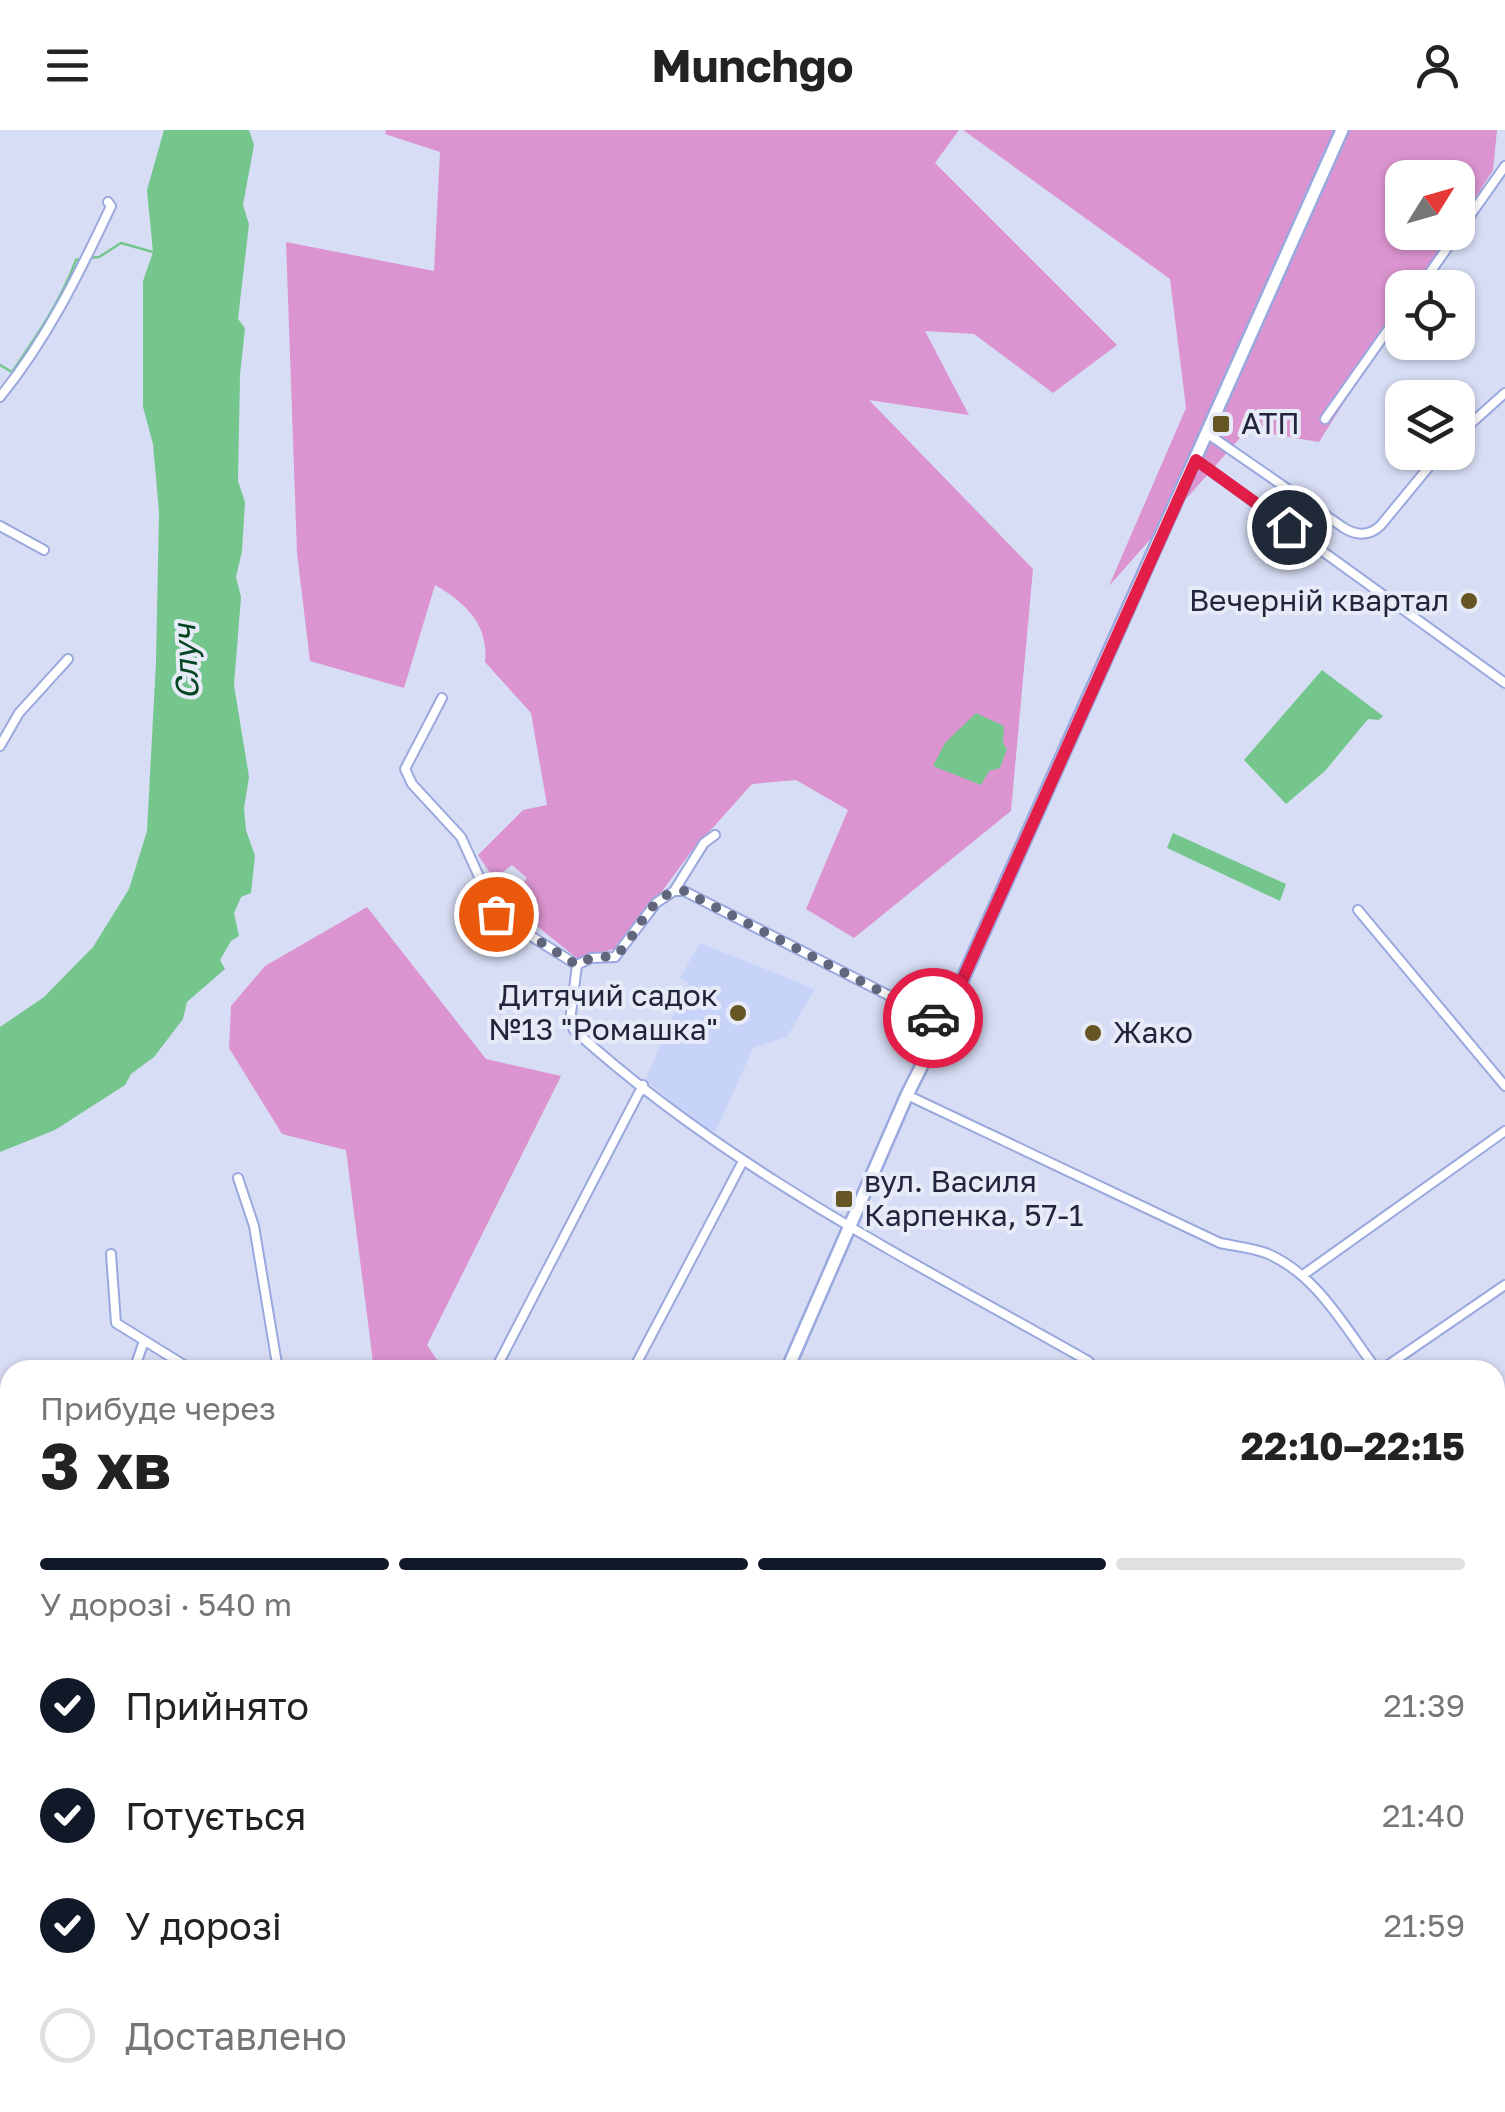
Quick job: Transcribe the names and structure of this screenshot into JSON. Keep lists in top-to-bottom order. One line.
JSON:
{"water":["Случ"],"places":{"transit":["АТП","вул. Василя Карпенка, 57-1"],"other":["Вечерній квартал","Дитячий садок №13 \"Ромашка\"","Жако"]},"north":"top right","page":{"header":"Munchgo","heading":["3 хв","Прибуде через","22:10–22:15"],"bar":"У дорозі · 540 m","list":[["Прийнято","21:39"],["Готується","21:40"],["У дорозі","21:59"],"Доставлено"]}}
